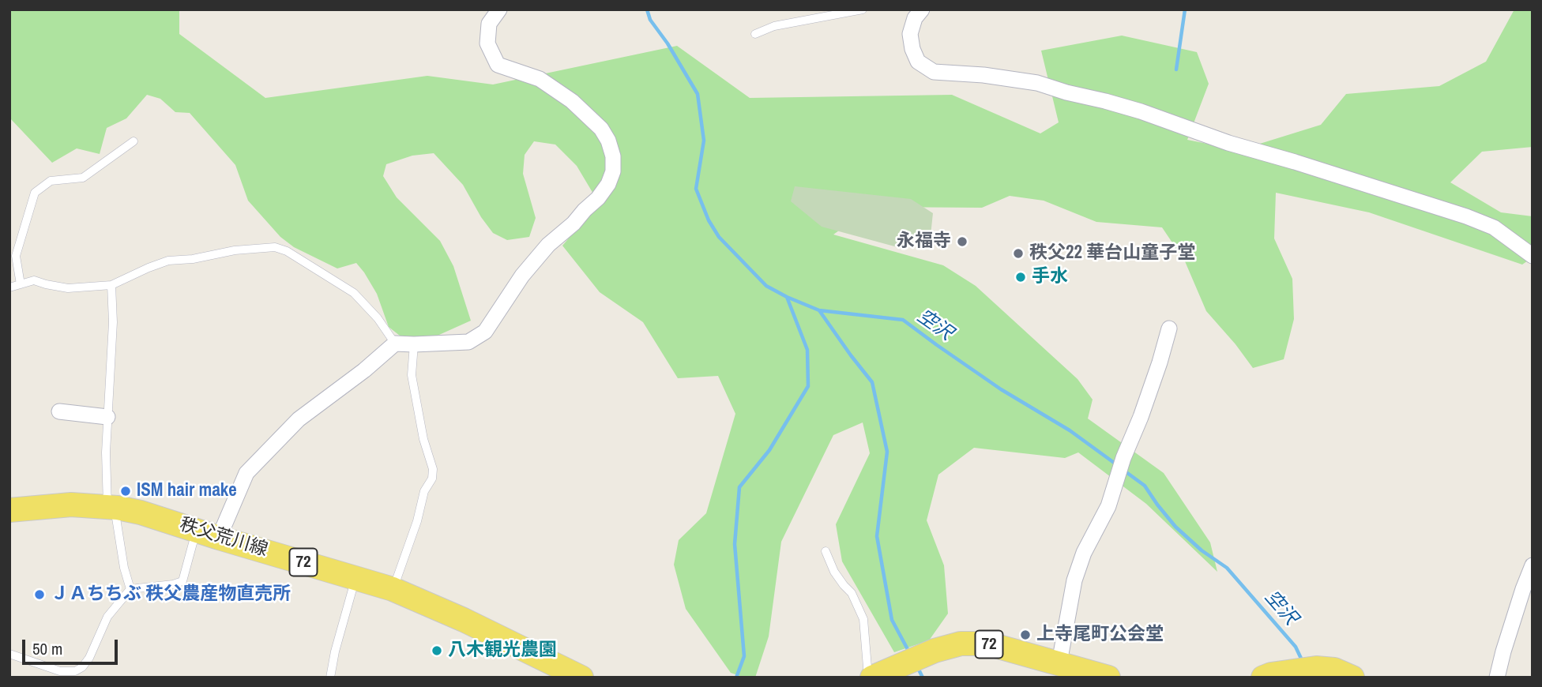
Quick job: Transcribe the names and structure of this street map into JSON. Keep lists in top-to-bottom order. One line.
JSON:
{"streets":{"main road":["秩父荒川線","72"]},"water":["空沢"],"places":["永福寺","秩父22 華台山童子堂","手水","ISM hair make","ＪＡちちぶ 秩父農産物直売所","上寺尾町公会堂","八木観光農園"],"scale_bar":"50 m"}
